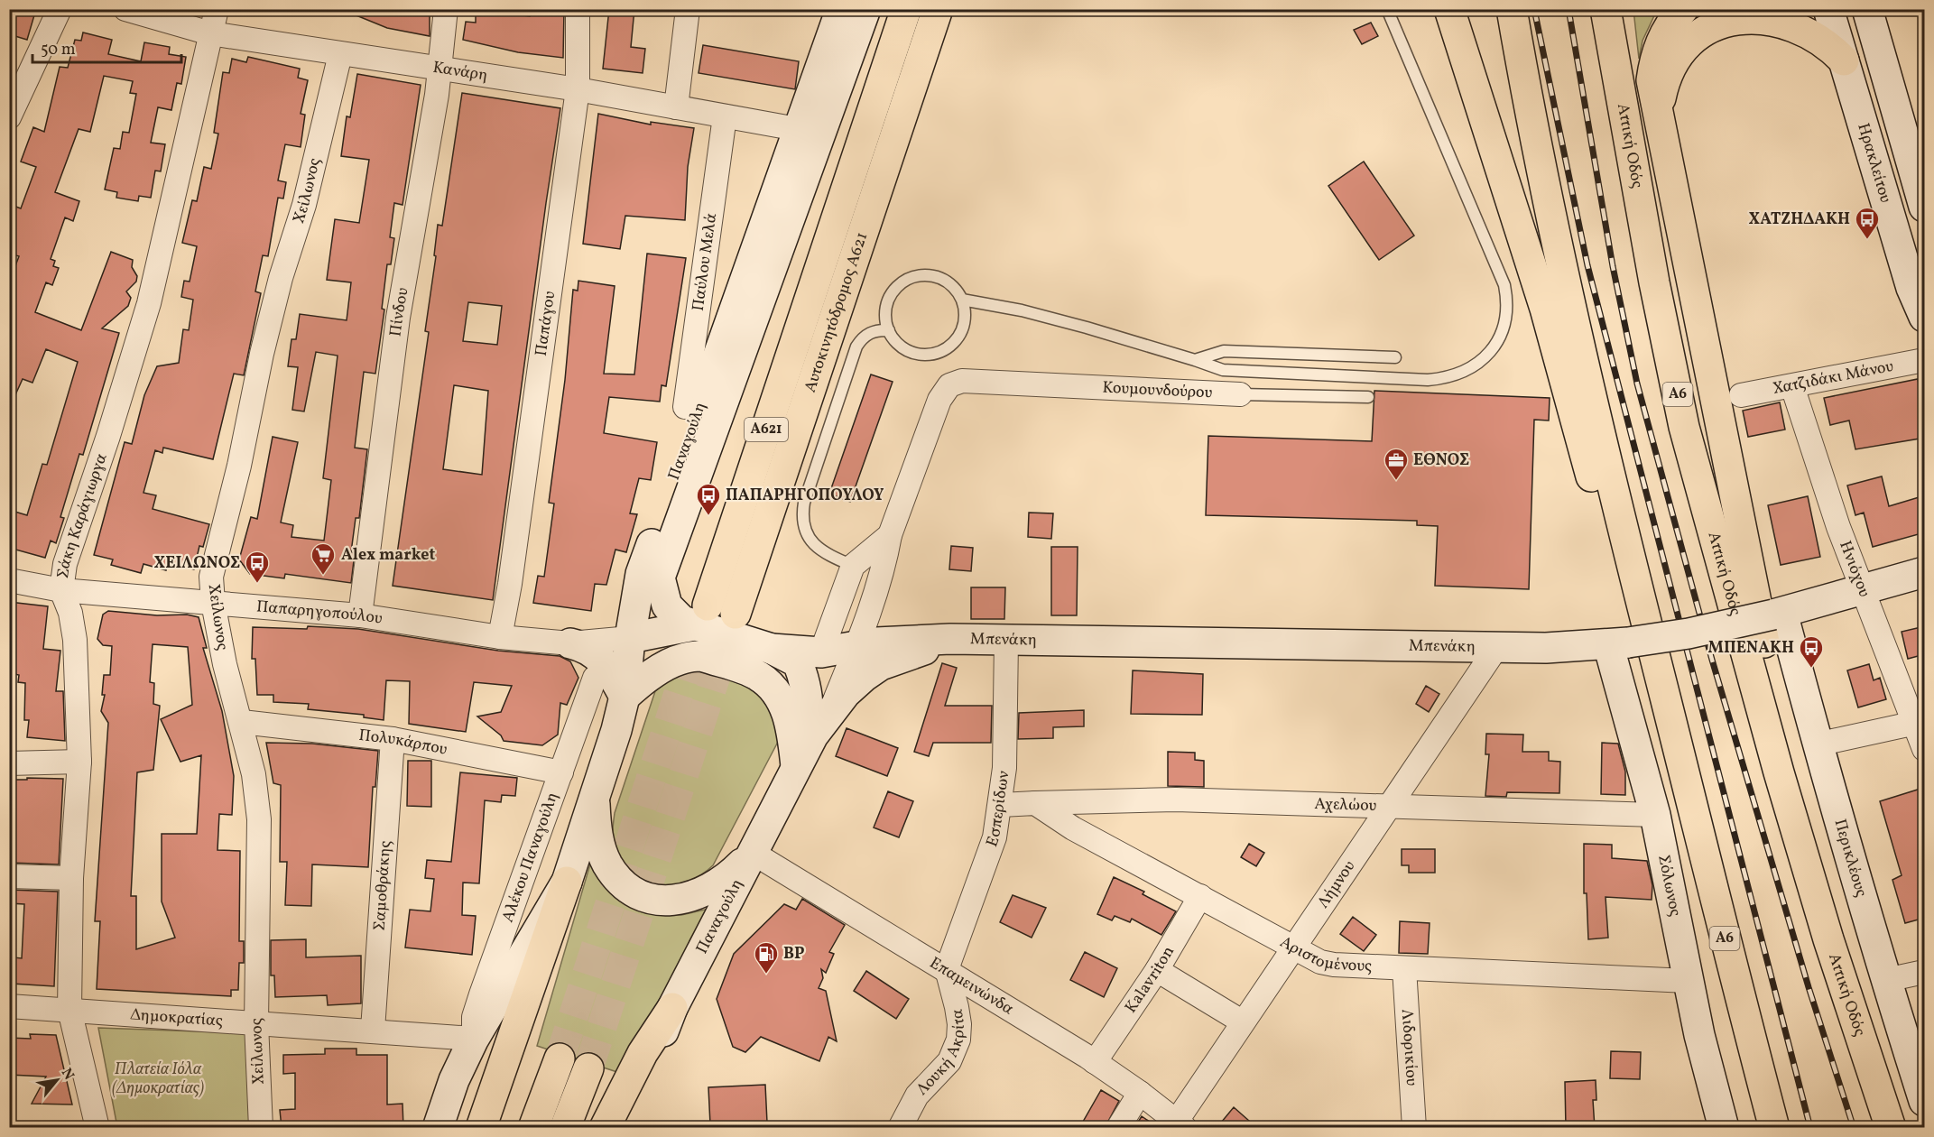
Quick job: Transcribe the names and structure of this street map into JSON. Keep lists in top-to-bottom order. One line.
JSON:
{"streets":{"highway":["Αττική Οδός","Αυτοκινητόδρομος Α621","Α6","Α621"],"main road":["Ηρακλείτου","Παναγούλη","Μπενάκη","Περικλέους","Σόλωνος"],"street":["Κανάρη","Χείλωνος","Παύλου Μελά","Πίνδου","Παπάγου","Χατζιδάκι Μάνου","Κουμουνδούρου","Σάκη Καράγιωργα","Ηνιόχου","Παπαρηγοπούλου","Πολυκάρπου","Αχελώου","Εσπερίδων","Αλέκου Παναγούλη","Λήμνου","Σαμοθράκης","Αριστομένους","Kalavriton","Επαμεινώνδα","Δημοκρατίας","Λιδορικίου","Λουκή Ακρίτα"]},"crossings":[["Κανάρη","Χείλωνος"],["Κανάρη","Παύλου Μελά"],["Κανάρη","Πίνδου"],["Κανάρη","Παπάγου"],["Κανάρη","Παναγούλη"],["Κανάρη","Σάκη Καράγιωργα"],["Χείλωνος","Παπαρηγοπούλου"],["Χείλωνος","Πολυκάρπου"],["Χείλωνος","Δημοκρατίας"],["Αυτοκινητόδρομος Α621","Παναγούλη"],["Πίνδου","Παπαρηγοπούλου"],["Παπάγου","Παπαρηγοπούλου"],["Χατζιδάκι Μάνου","Ηνιόχου"],["Κουμουνδούρου","Παναγούλη"],["Παναγούλη","Παπαρηγοπούλου"],["Παναγούλη","Μπενάκη"],["Παναγούλη","Αλέκου Παναγούλη"],["Παναγούλη","Επαμεινώνδα"],["Παναγούλη","Δημοκρατίας"],["Σάκη Καράγιωργα","Παπαρηγοπούλου"],["Σάκη Καράγιωργα","Δημοκρατίας"],["Ηνιόχου","Μπενάκη"],["Μπενάκη","Εσπερίδων"],["Μπενάκη","Περικλέους"],["Μπενάκη","Λήμνου"],["Μπενάκη","Σόλωνος"],["Πολυκάρπου","Αλέκου Παναγούλη"],["Πολυκάρπου","Σαμοθράκης"],["Αχελώου","Λήμνου"],["Αχελώου","Σόλωνος"],["Αχελώου","Αριστομένους"],["Εσπερίδων","Επαμεινώνδα"],["Εσπερίδων","Λουκή Ακρίτα"],["Αλέκου Παναγούλη","Δημοκρατίας"],["Λήμνου","Αριστομένους"],["Λήμνου","Επαμεινώνδα"],["Σαμοθράκης","Δημοκρατίας"],["Σόλωνος","Αριστομένους"],["Αριστομένους","Kalavriton"],["Αριστομένους","Λιδορικίου"],["Kalavriton","Επαμεινώνδα"],["Επαμεινώνδα","Λουκή Ακρίτα"]],"parks":["Πλατεία Ιόλα (Δημοκρατίας)"],"places":{"bus stop":["ΧΑΤΖΗΔΑΚΗ","ΠΑΠΑΡΗΓΟΠΟΥΛΟΥ","ΧΕΙΛΩΝΟΣ","ΜΠΕΝΑΚΗ"],"office":["ΕΘΝΟΣ"],"supermarket":["Alex market"],"fuel station":["BP"]},"scale_bar":"50 m","north":"top right"}
